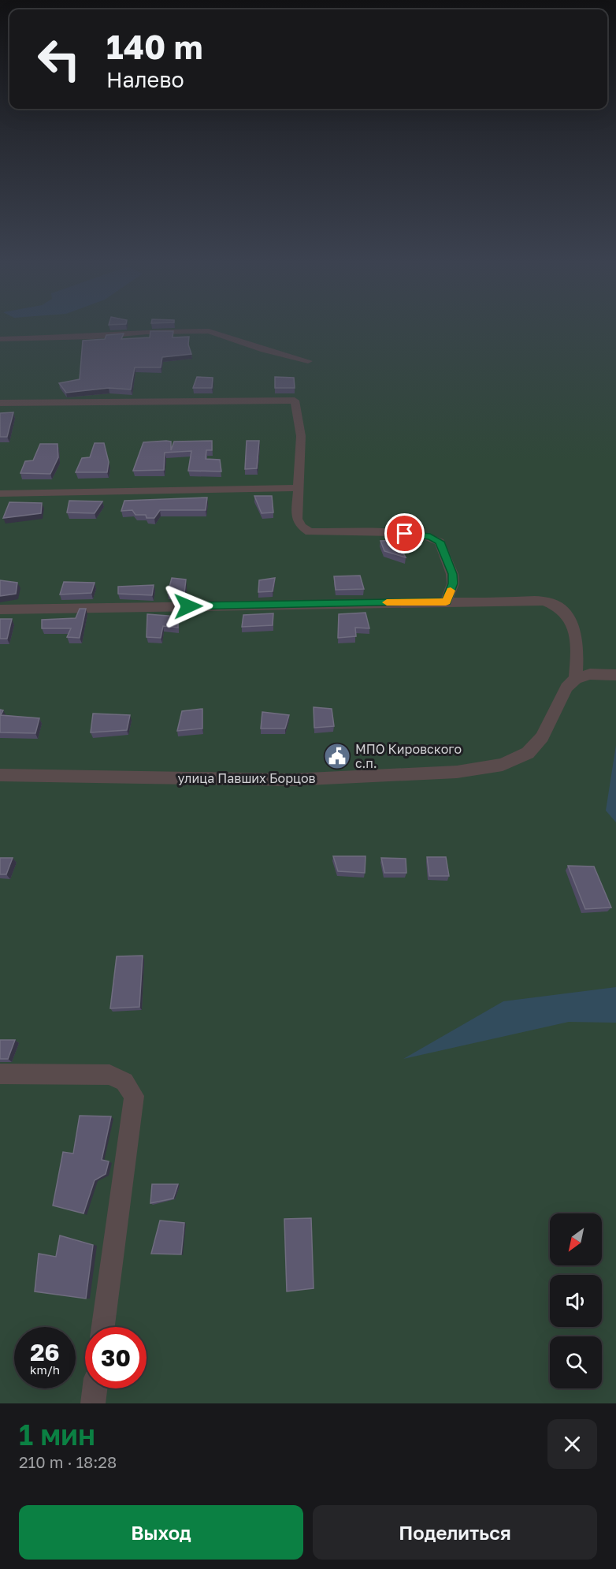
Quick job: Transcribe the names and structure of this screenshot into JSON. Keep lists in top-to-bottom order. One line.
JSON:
{"streets":{"street":["улица Павших Борцов"]},"places":{"public building":["МПО Кировского с.п."]},"north":"bottom left","page":{"turn":["140 m","Налево"],"speed":"26 km/h","limit":"30","heading":["1 мин","210 m · 18:28"],"buttons":["Выход","Поделиться"]}}
